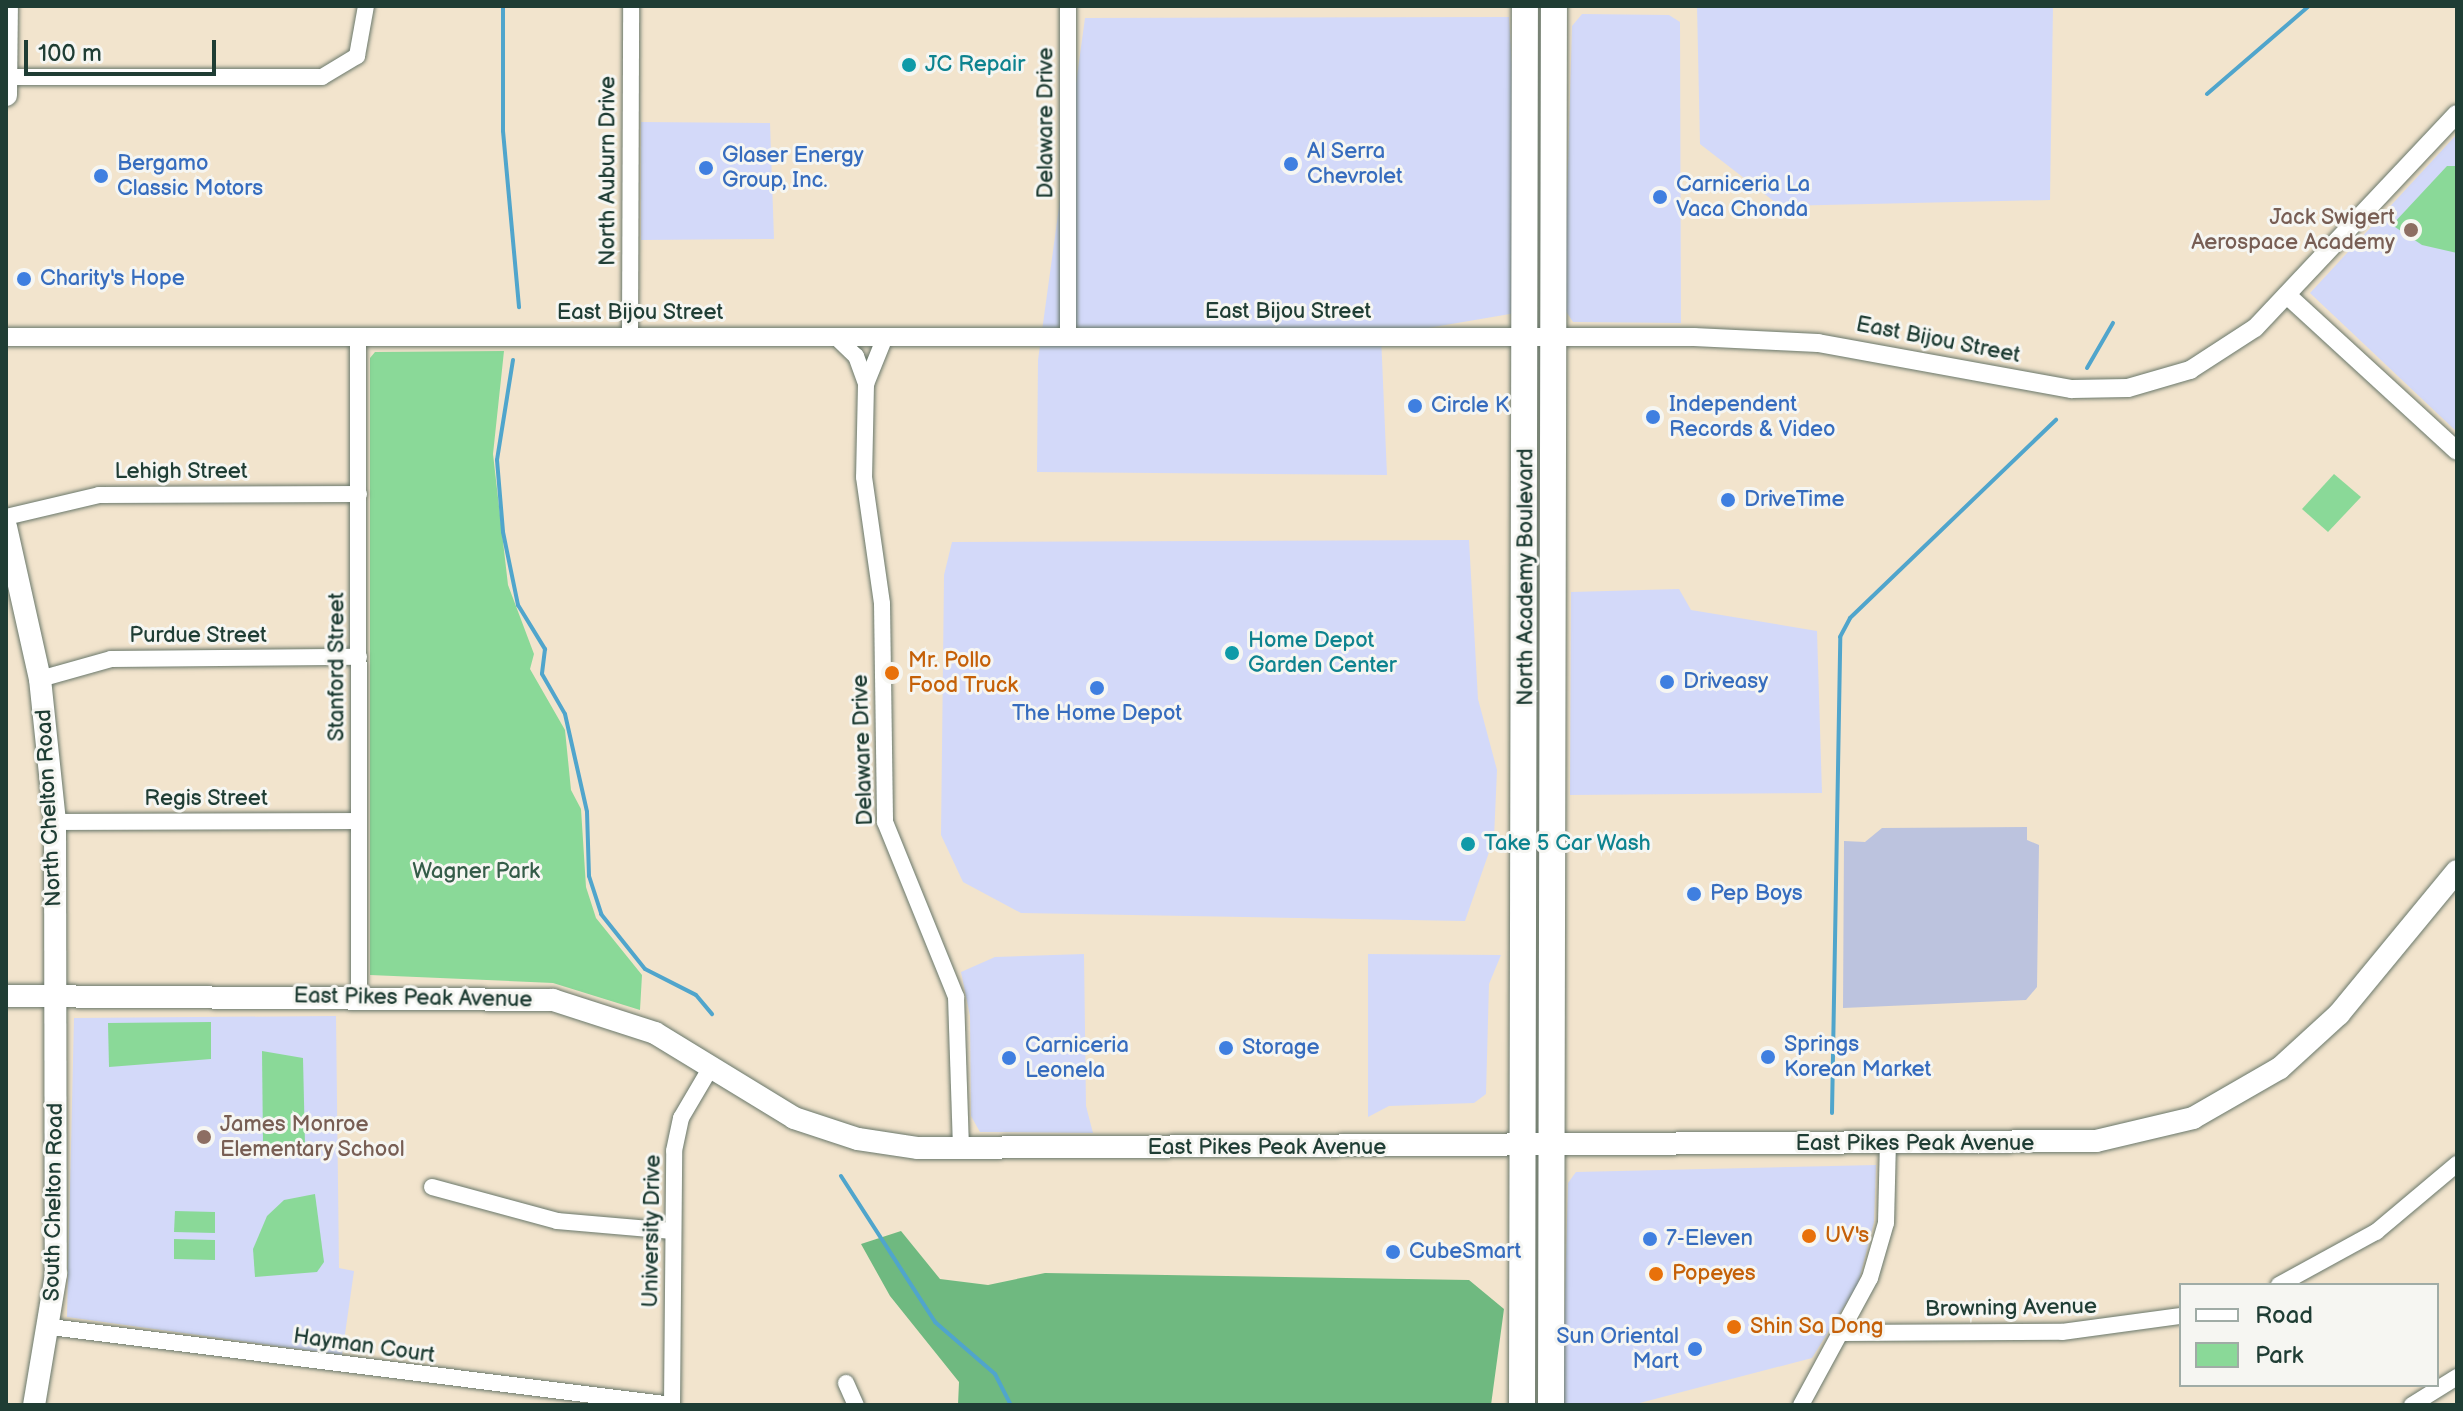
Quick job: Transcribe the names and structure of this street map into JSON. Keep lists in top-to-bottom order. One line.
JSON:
{"streets":{"highway":["North Academy Boulevard"],"main road":["North Chelton Road","East Pikes Peak Avenue","South Chelton Road"],"street":["Delaware Drive","North Auburn Drive","East Bijou Street","Lehigh Street","Purdue Street","Stanford Street","Regis Street","University Drive","Browning Avenue","Hayman Court"]},"crossings":[["Delaware Drive","East Bijou Street"],["Delaware Drive","East Pikes Peak Avenue"],["North Auburn Drive","East Bijou Street"],["East Bijou Street","North Academy Boulevard"],["East Bijou Street","Stanford Street"],["Lehigh Street","Stanford Street"],["North Academy Boulevard","East Pikes Peak Avenue"],["Purdue Street","Stanford Street"],["Purdue Street","North Chelton Road"],["Stanford Street","Regis Street"],["Stanford Street","East Pikes Peak Avenue"],["Regis Street","North Chelton Road"],["North Chelton Road","East Pikes Peak Avenue"],["North Chelton Road","South Chelton Road"],["East Pikes Peak Avenue","South Chelton Road"],["East Pikes Peak Avenue","University Drive"],["South Chelton Road","Hayman Court"],["University Drive","Hayman Court"]],"parks":["Wagner Park"],"places":["JC Repair","Al Serra Chevrolet","Glaser Energy Group, Inc.","Bergamo Classic Motors","Carniceria La Vaca Chonda","Jack Swigert Aerospace Academy","Charity's Hope","Circle K","Independent Records & Video","DriveTime","Home Depot Garden Center","Mr. Pollo Food Truck","Driveasy","The Home Depot","Take 5 Car Wash","Pep Boys","Storage","Springs Korean Market","Carniceria Leonela","James Monroe Elementary School","UV's","7-Eleven","CubeSmart","Popeyes","Shin Sa Dong","Sun Oriental Mart"],"legend":["Road","Park"],"scale_bar":"100 m"}
